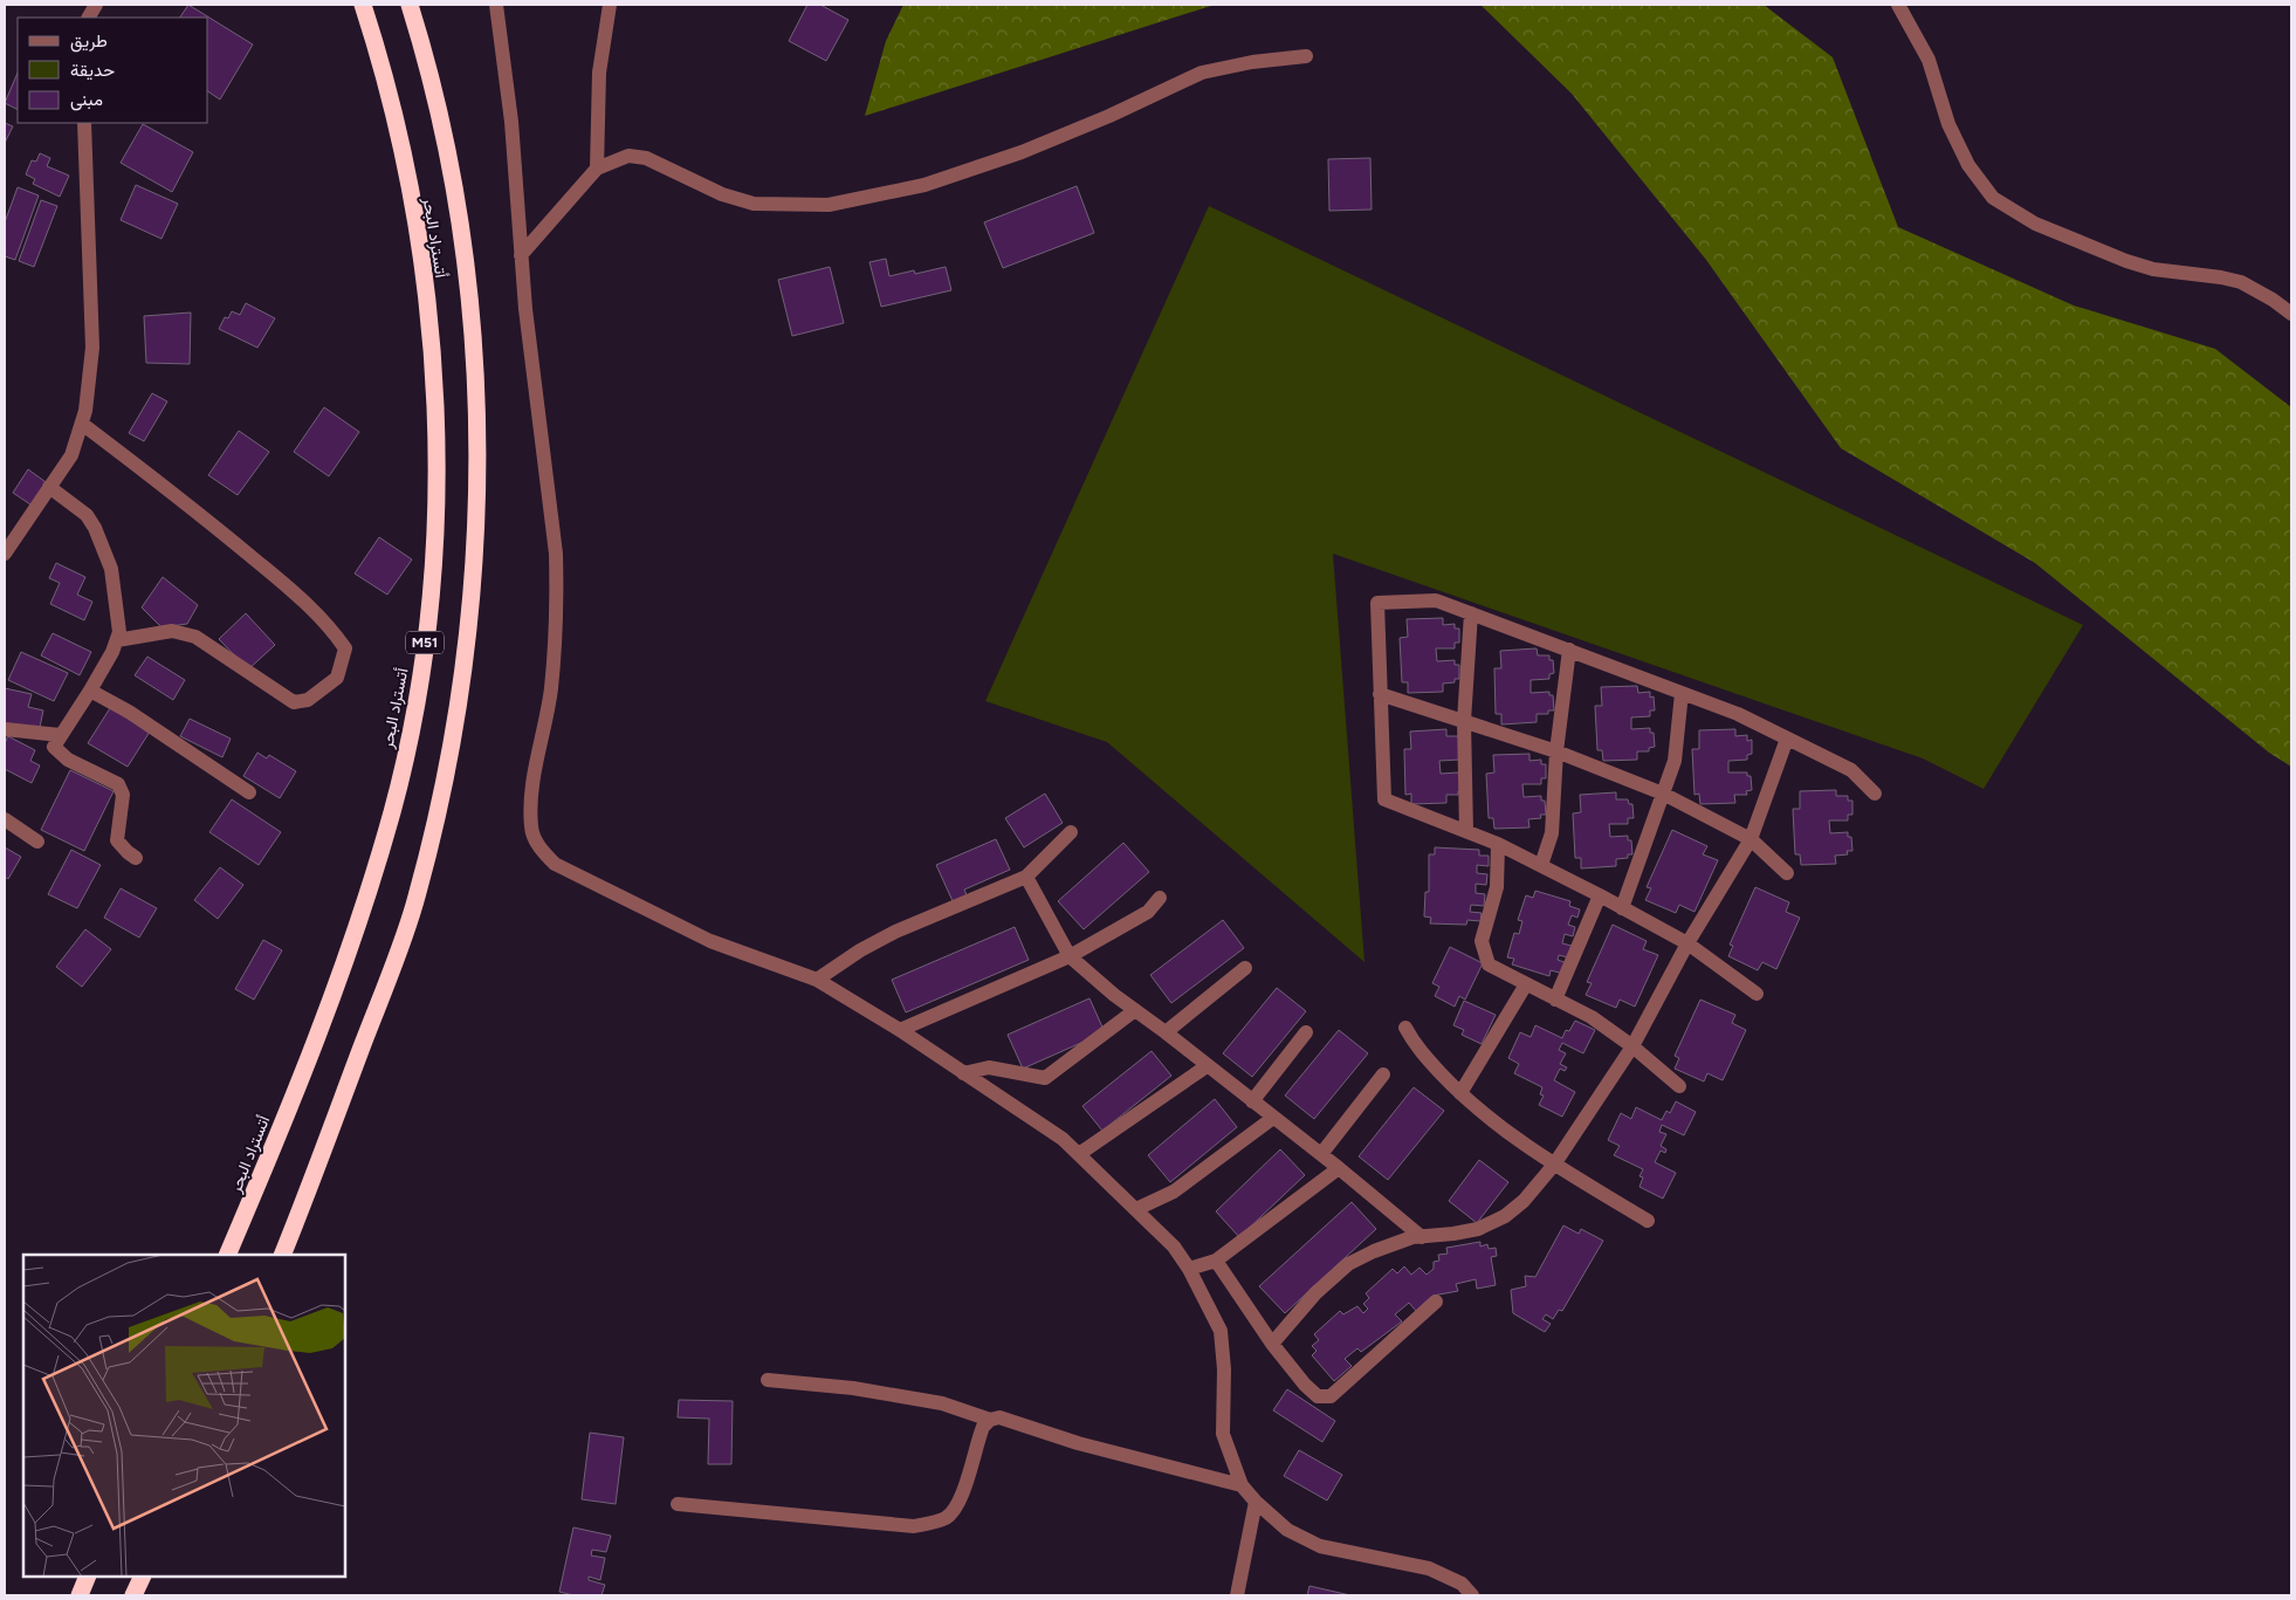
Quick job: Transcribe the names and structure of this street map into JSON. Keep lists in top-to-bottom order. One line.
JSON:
{"streets":{"highway":["أتستراد البحر","M51"]},"legend":["طريق","حديقة","مبنى"]}
